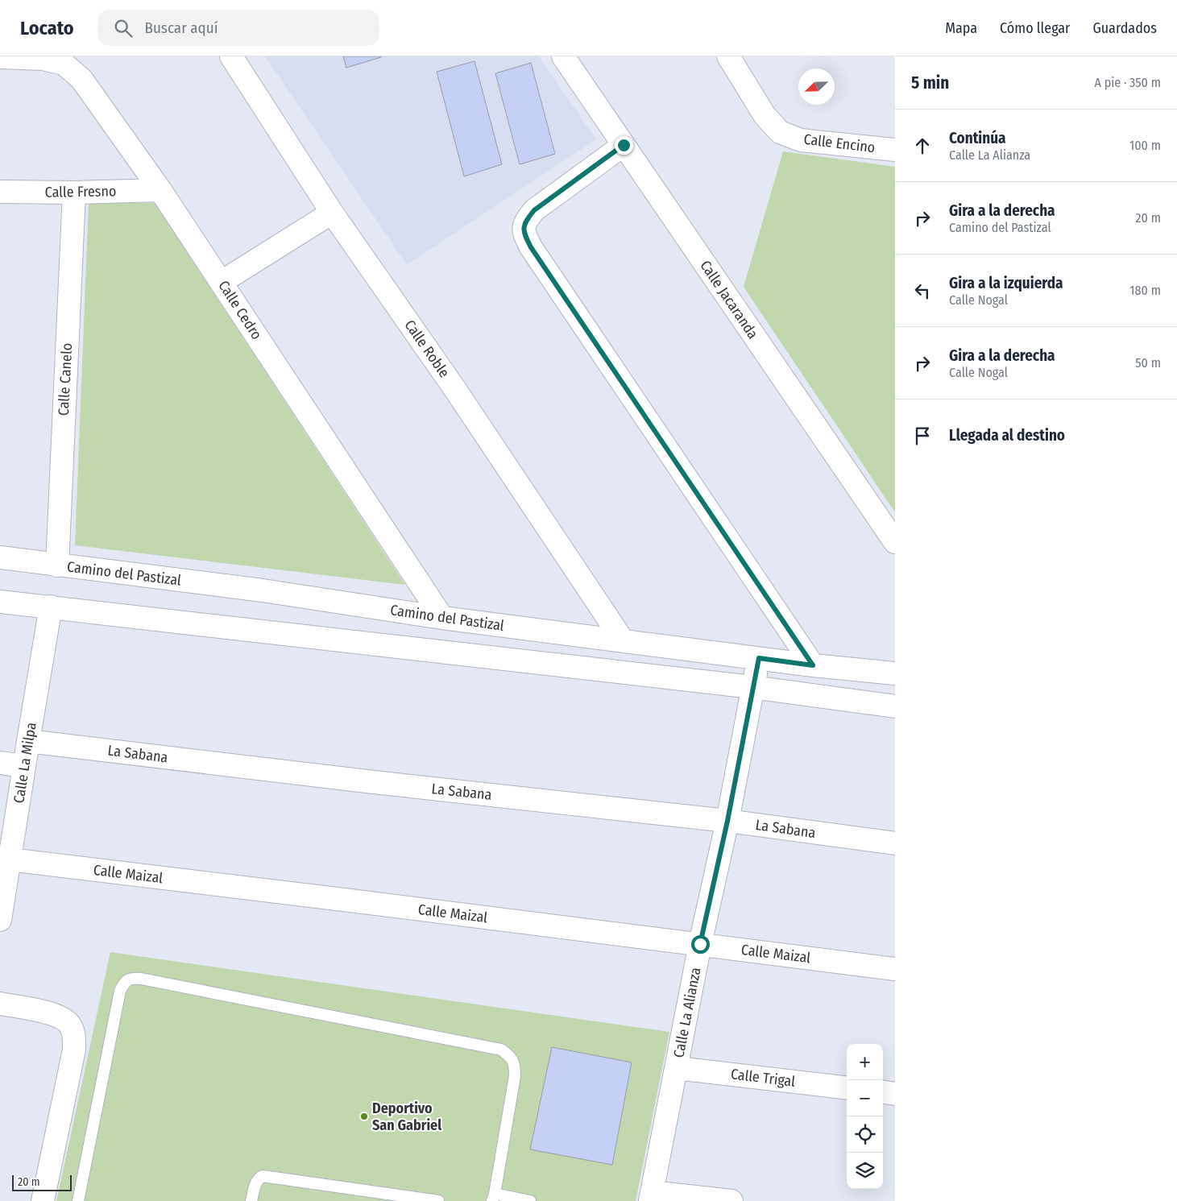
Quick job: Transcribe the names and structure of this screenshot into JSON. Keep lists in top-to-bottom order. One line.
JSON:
{"streets":{"street":["Calle Encino","Calle Fresno","Calle Jacaranda","Calle Cedro","Calle Roble","Calle Canelo","Camino del Pastizal","La Sabana","Calle La Milpa","Calle Maizal","Calle La Alianza","Calle Trigal"]},"crossings":[["Calle Fresno","Calle Cedro"],["Calle Fresno","Calle Canelo"],["Calle Cedro","Camino del Pastizal"],["Calle Roble","Camino del Pastizal"],["Calle Canelo","Camino del Pastizal"],["Camino del Pastizal","Calle La Alianza"],["La Sabana","Calle La Milpa"],["La Sabana","Calle La Alianza"],["Calle La Milpa","Calle Maizal"],["Calle Maizal","Calle La Alianza"],["Calle La Alianza","Calle Trigal"]],"places":["Deportivo San Gabriel"],"scale_bar":"20 m","north":"bottom left","page":{"header":"Locato","search":"Buscar aquí","nav":["Mapa","Cómo llegar","Guardados"],"heading":["5 min","A pie · 350 m"],"list":[["Continúa","Calle La Alianza","100 m"],["Gira a la derecha","Camino del Pastizal","20 m"],["Gira a la izquierda","Calle Nogal","180 m"],["Gira a la derecha","Calle Nogal","50 m"],"Llegada al destino"],"map_buttons":["+","−"],"scale":"20 m"}}
